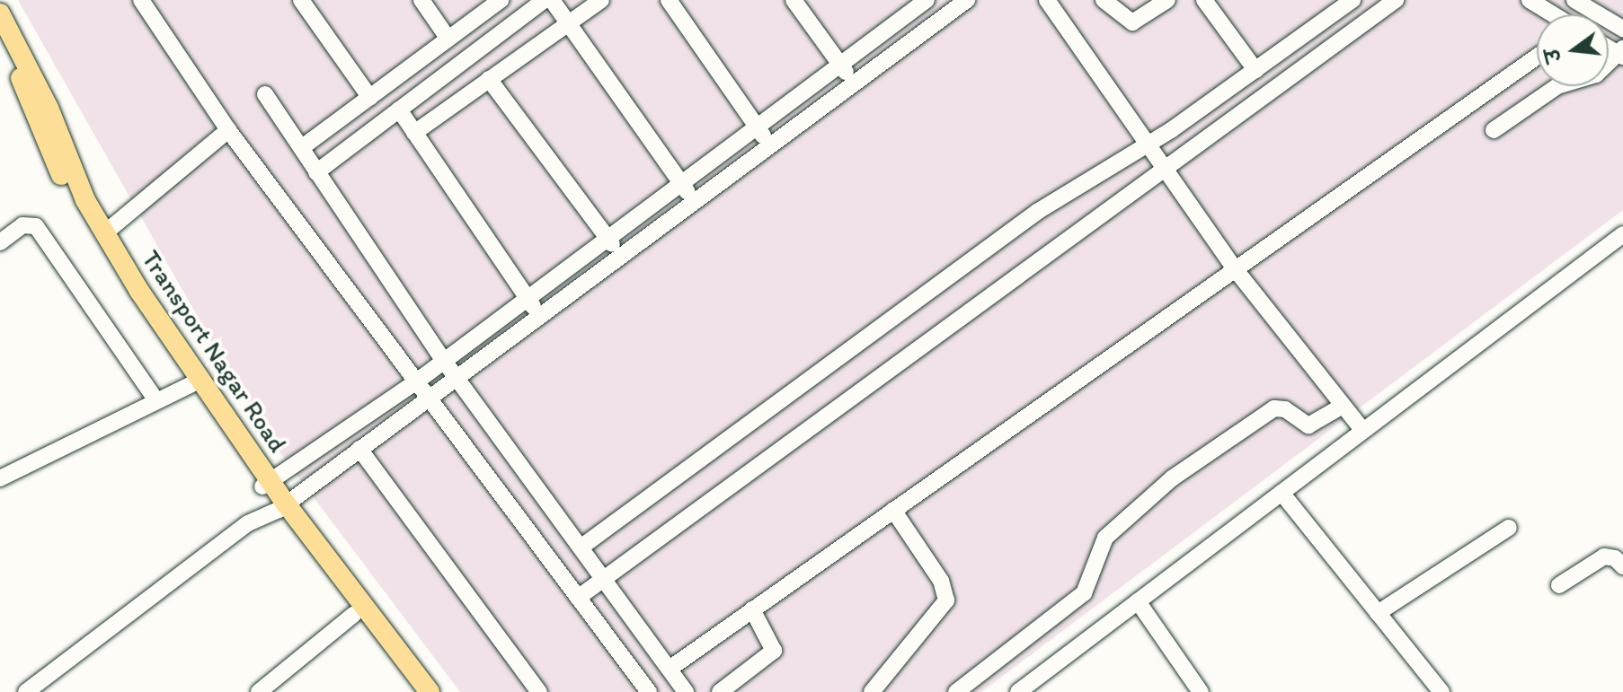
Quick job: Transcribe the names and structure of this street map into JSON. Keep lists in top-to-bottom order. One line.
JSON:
{"streets":{"main road":["Transport Nagar Road"]},"north":"left"}
